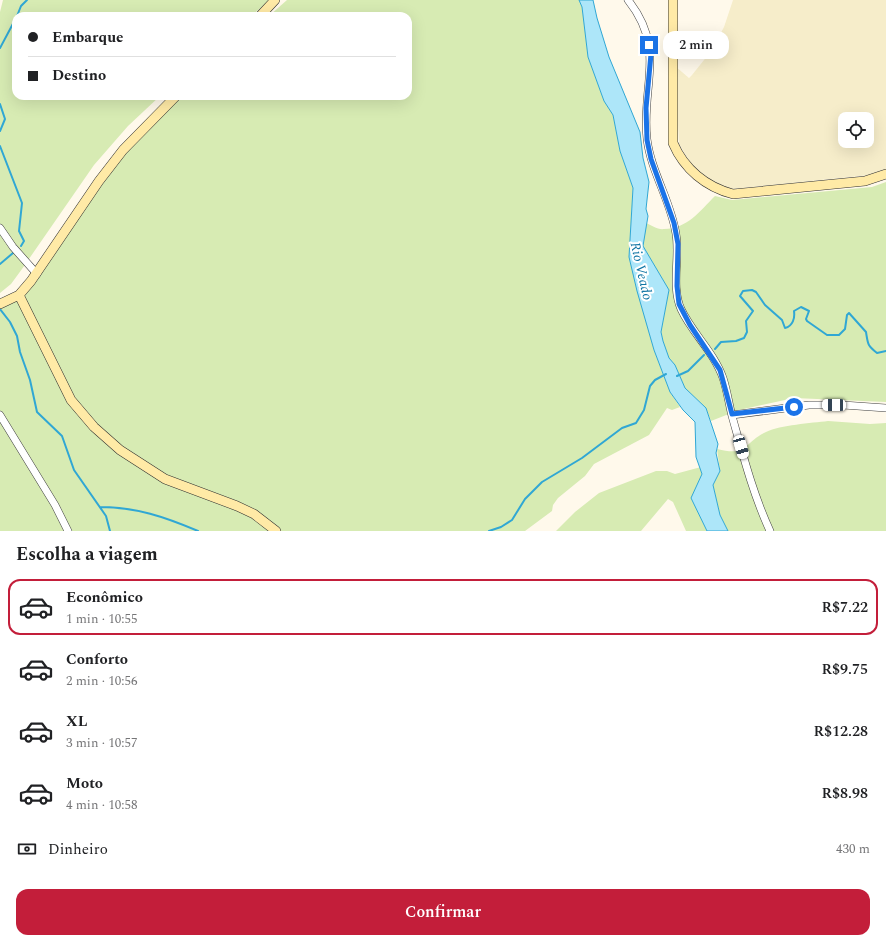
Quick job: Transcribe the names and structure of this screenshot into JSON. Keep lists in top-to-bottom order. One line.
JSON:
{"water":["Rio Veado"],"page":{"banner":["Embarque","Destino"],"bubble":"2 min","heading":"Escolha a viagem","list":[{"name":"Econômico","note":"1 min · 10:55","value":"R$7.22"},{"name":"Conforto","note":"2 min · 10:56","value":"R$9.75"},{"name":"XL","note":"3 min · 10:57","value":"R$12.28"},{"name":"Moto","note":"4 min · 10:58","value":"R$8.98"}],"pay":["Dinheiro","430 m"],"buttons":"Confirmar"}}
